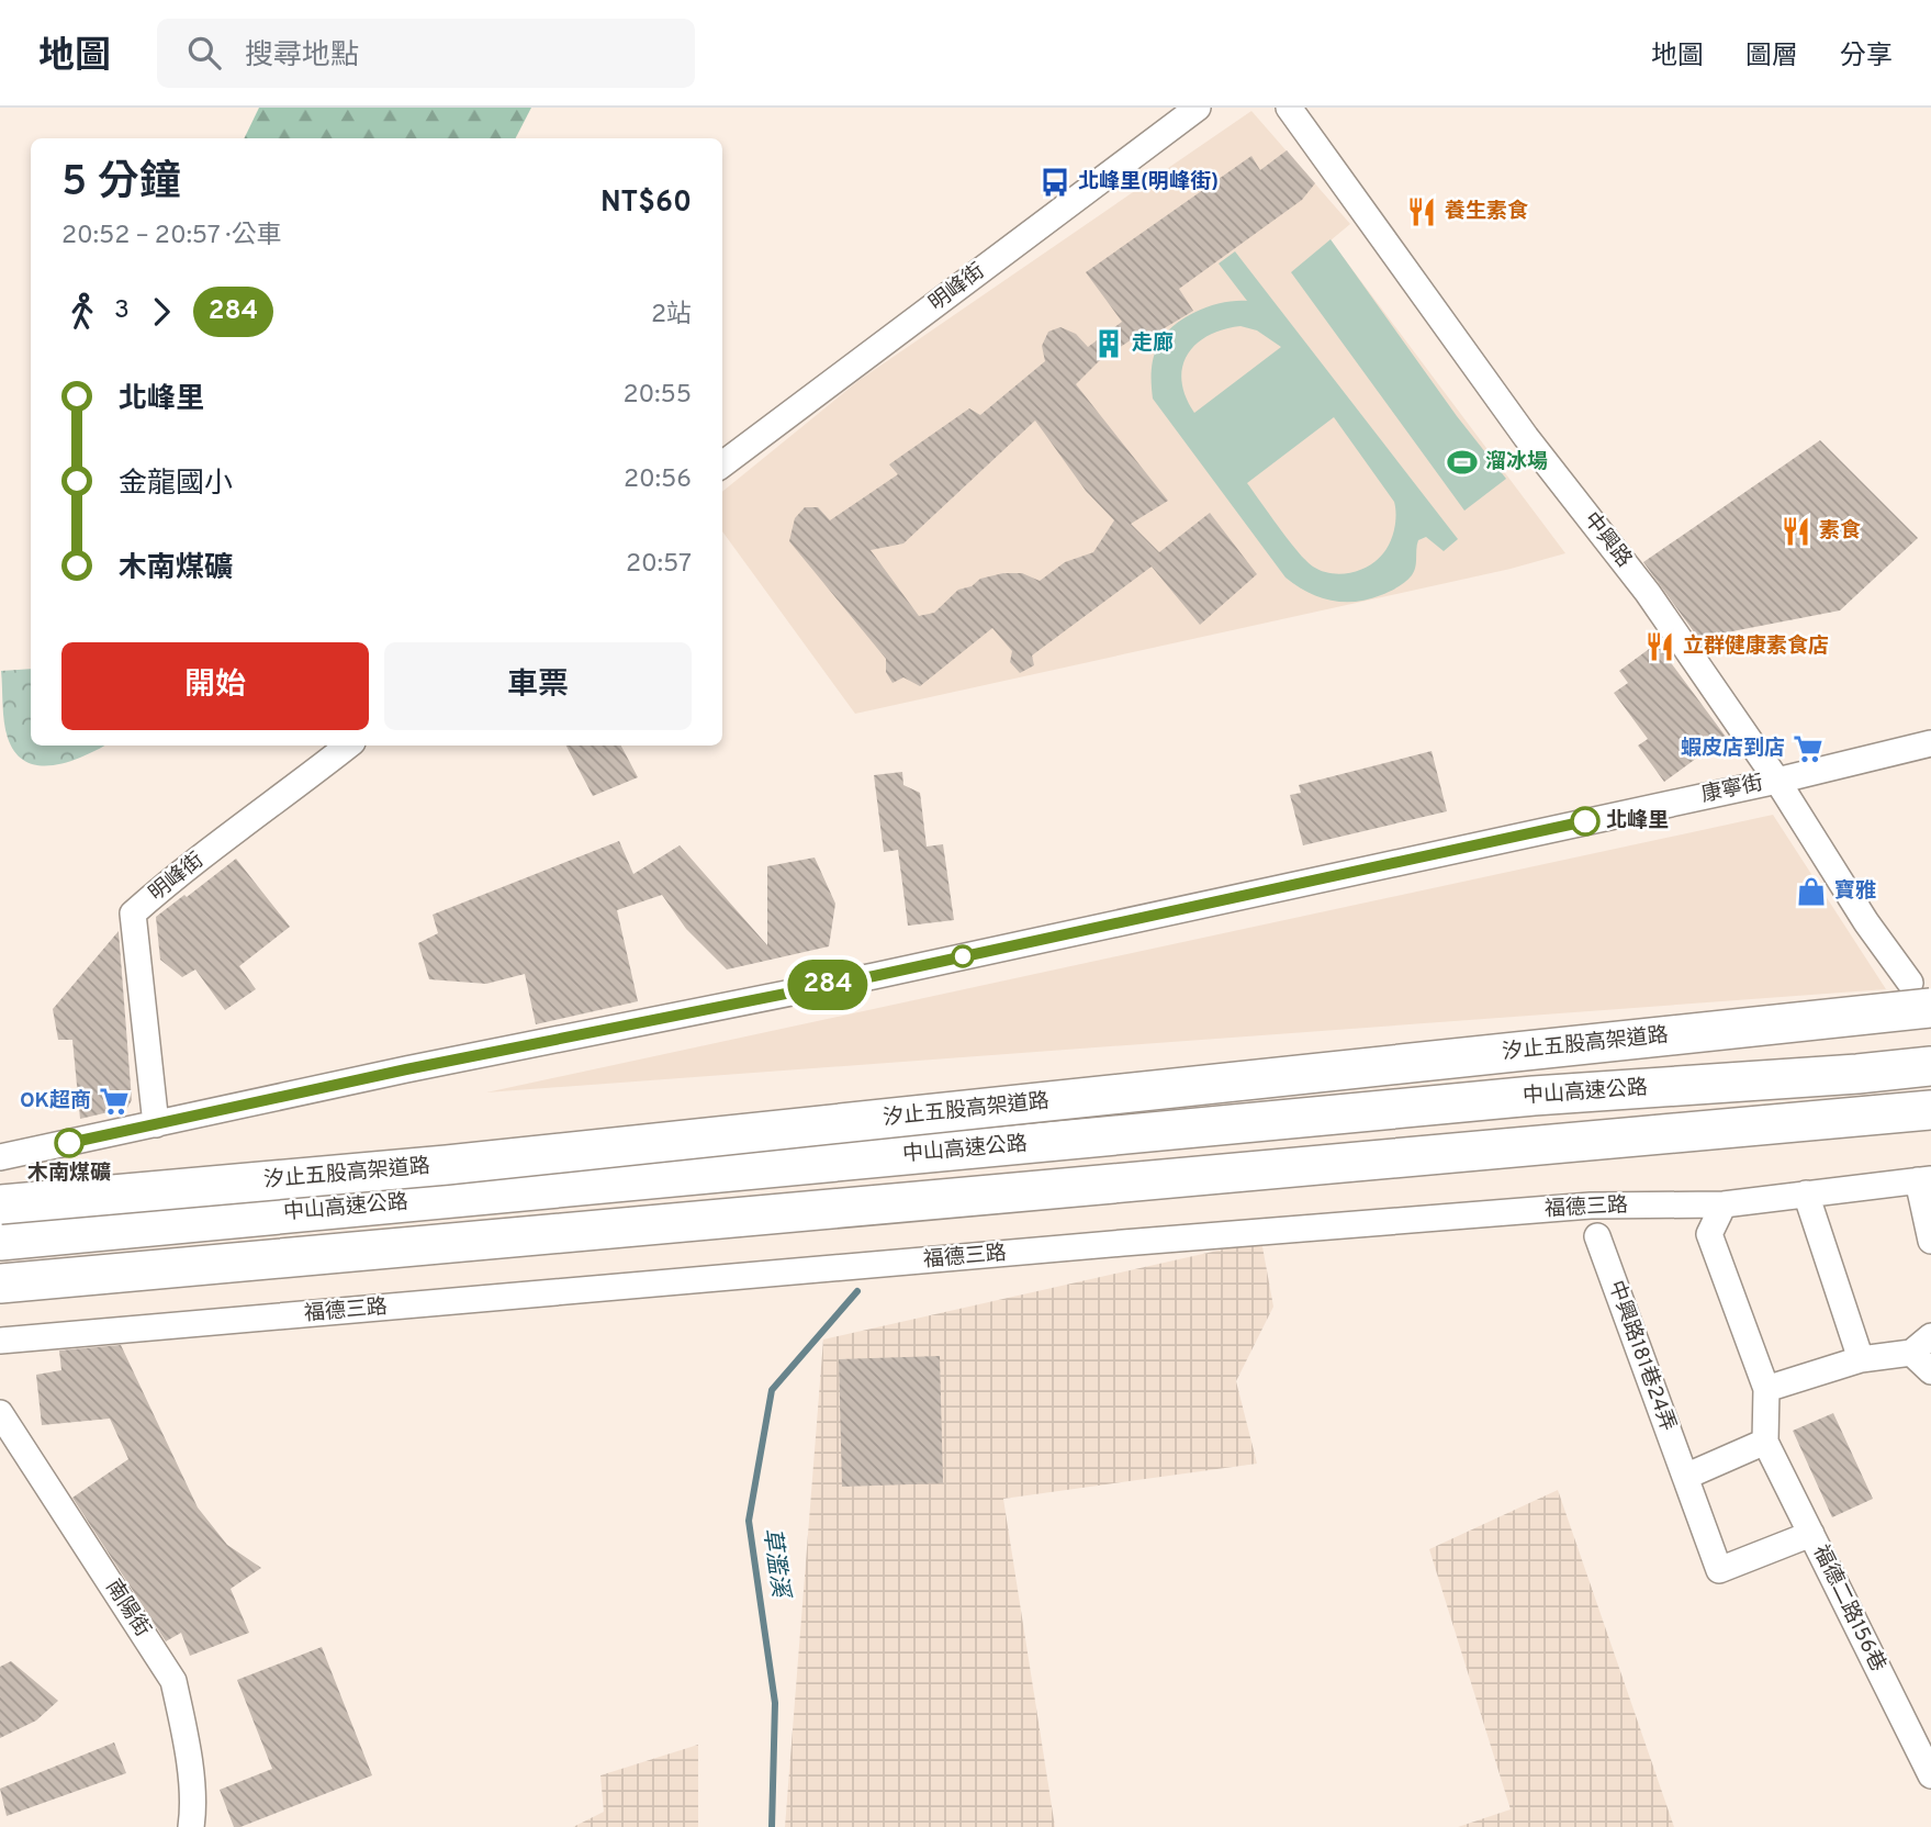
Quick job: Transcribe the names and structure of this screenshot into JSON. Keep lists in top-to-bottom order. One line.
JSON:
{"streets":{"highway":["汐止五股高架道路","中山高速公路"],"street":["明峰街","中興路","康寧街","福德三路","中興路181巷24弄","南陽街","福德二路156巷"]},"crossings":[["明峰街","康寧街"],["中興路","康寧街"],["中興路","汐止五股高架道路"],["中興路181巷24弄","福德二路156巷"]],"water":["草濫溪"],"places":{"bus stop":["北峰里(明峰街)"],"restaurant":["養生素食","素食","立群健康素食店"],"building":["走廊"],"sports":["溜冰場"],"supermarket":["蝦皮店到店","OK超商"],"other":["北峰里","木南煤礦"],"shop":["寶雅"]},"lines":["bus line 284"],"page":{"header":"地圖","search":"搜尋地點","nav":["地圖","圖層","分享"],"on_map":"284","heading":["5 分鐘","20:52 – 20:57 · 公車","NT$60"],"legs":["3","284","2站"],"list":[{"name":"北峰里","value":"20:55"},{"name":"金龍國小","value":"20:56"},{"name":"木南煤礦","value":"20:57"}],"buttons":["開始","車票"]}}
